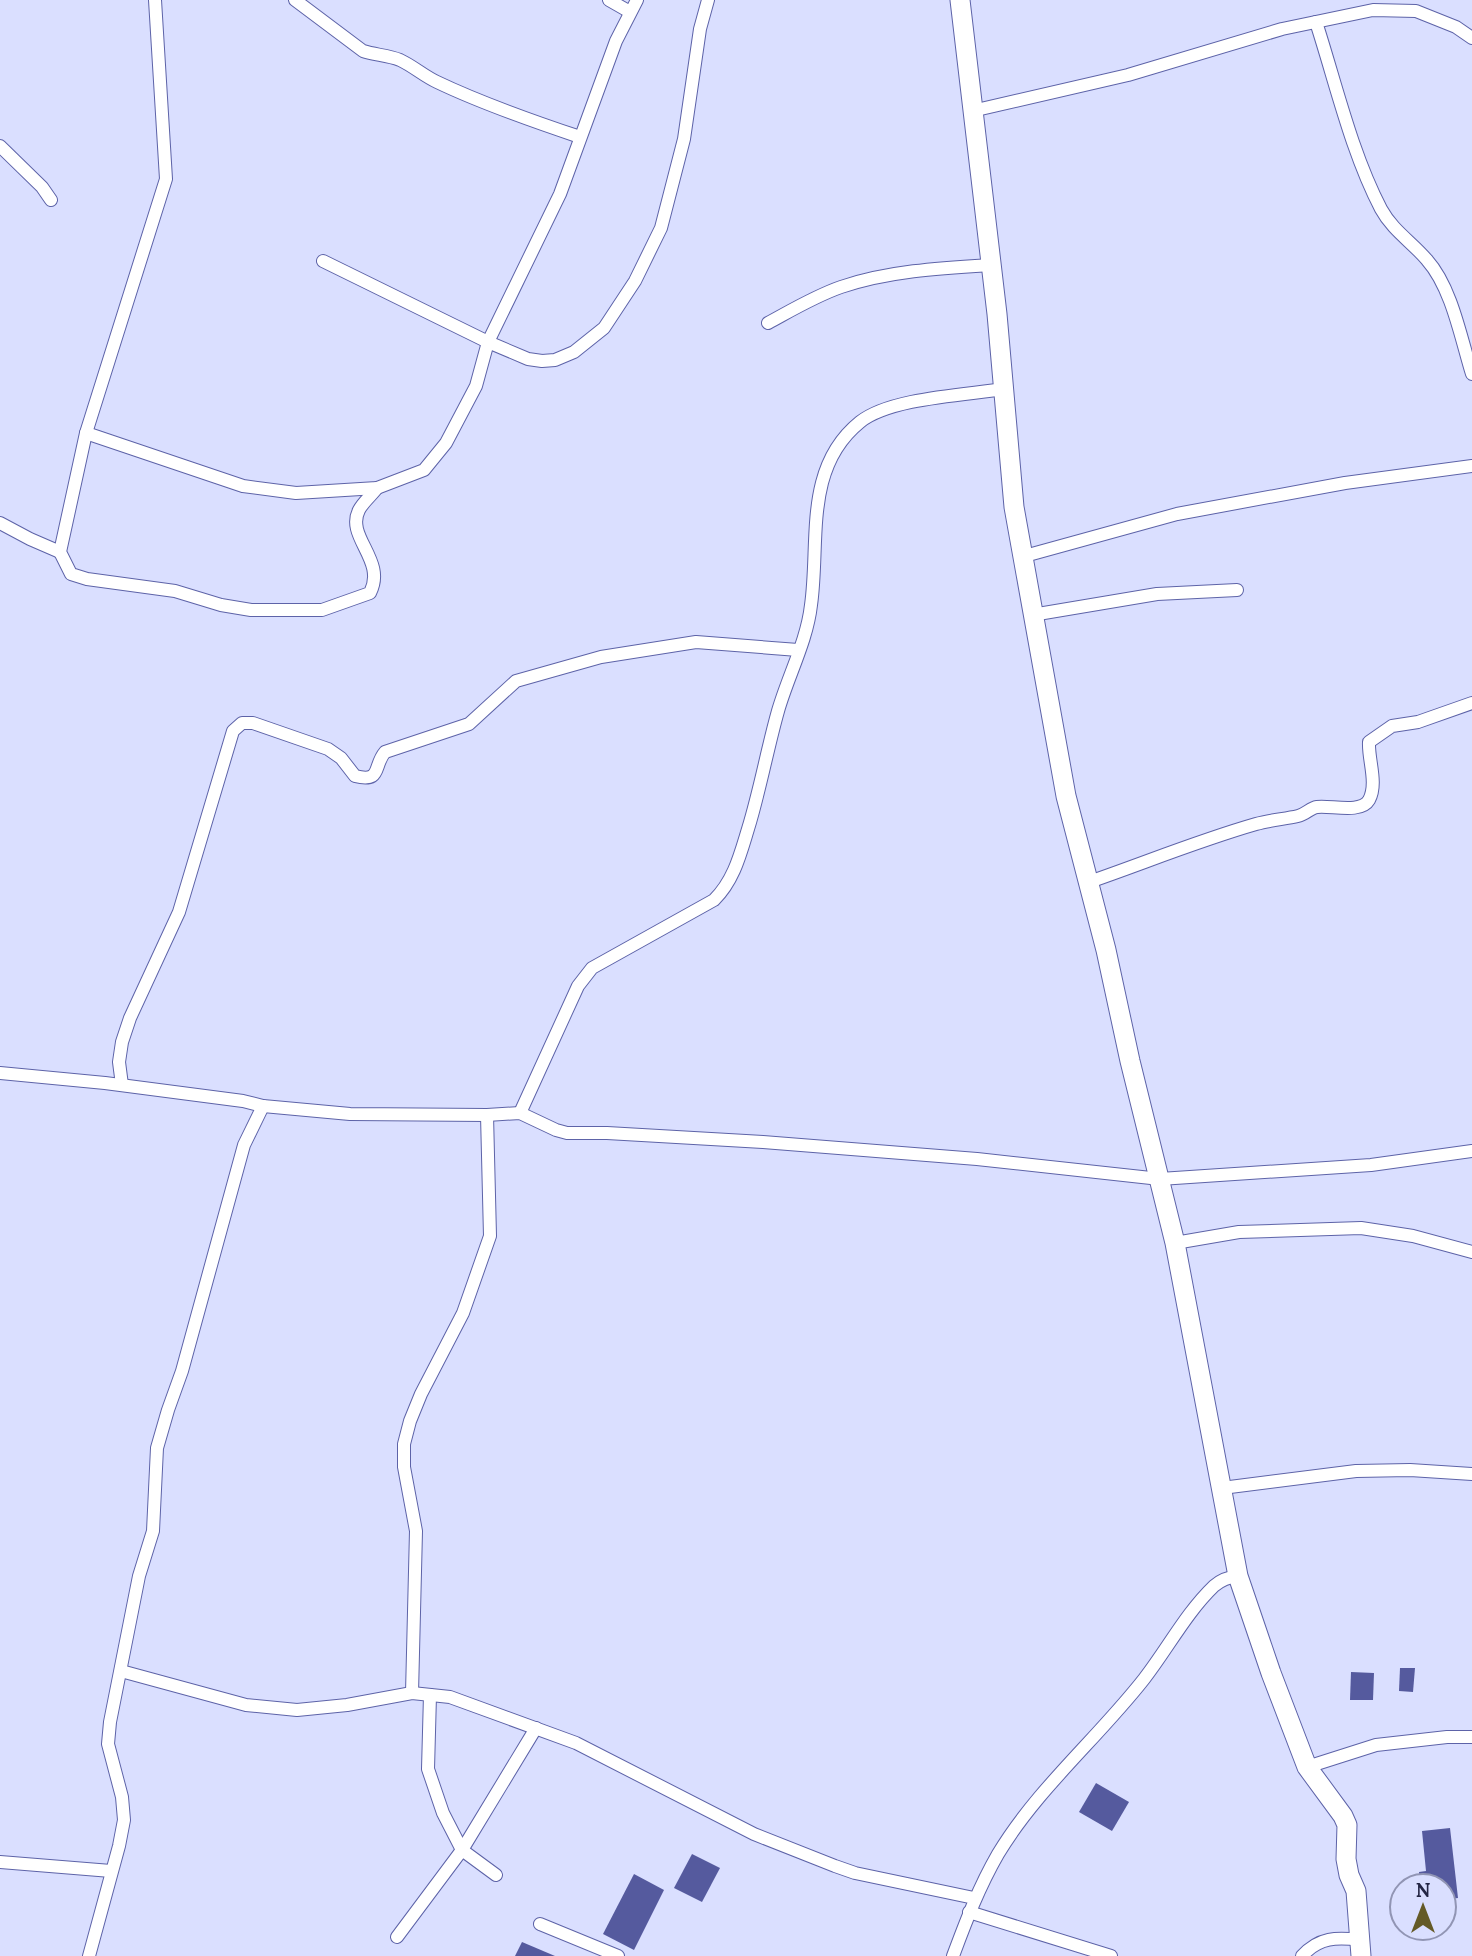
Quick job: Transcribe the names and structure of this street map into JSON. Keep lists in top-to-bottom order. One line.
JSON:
{"north":"top"}
